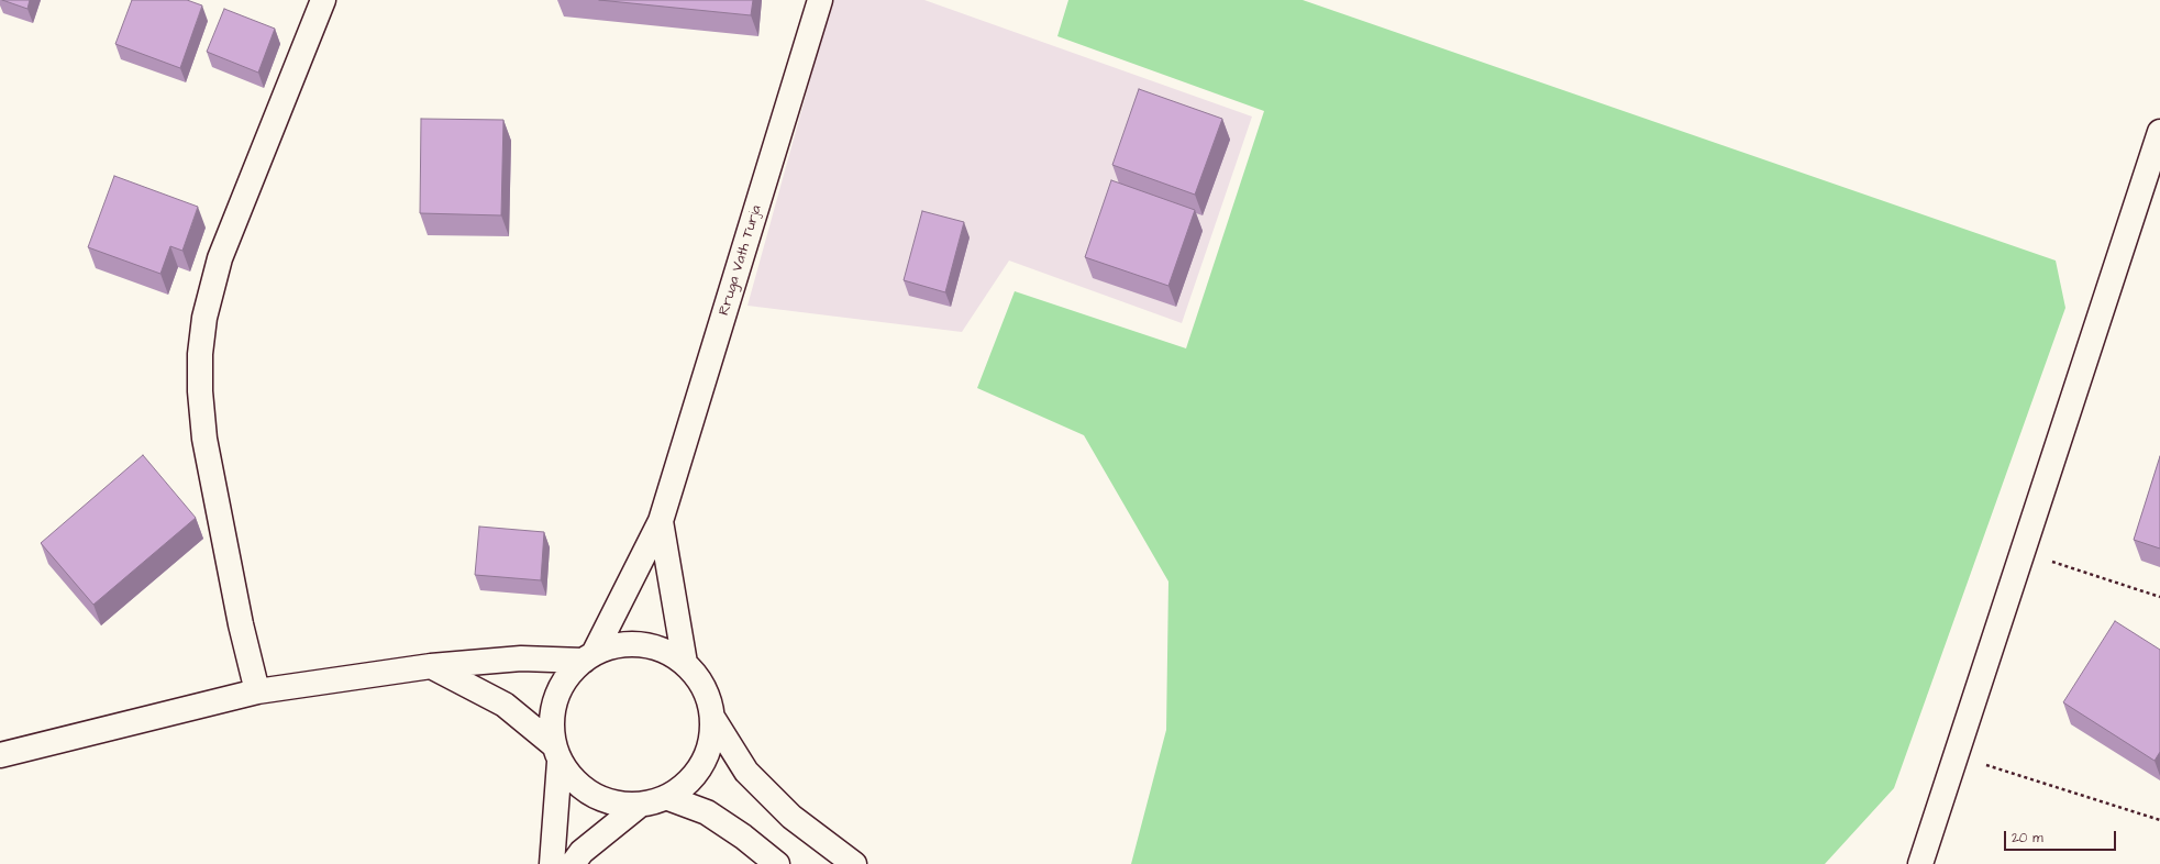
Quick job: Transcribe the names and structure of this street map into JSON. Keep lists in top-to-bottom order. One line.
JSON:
{"streets":{"street":["Rruga Vath Turja"]},"scale_bar":"20 m"}
